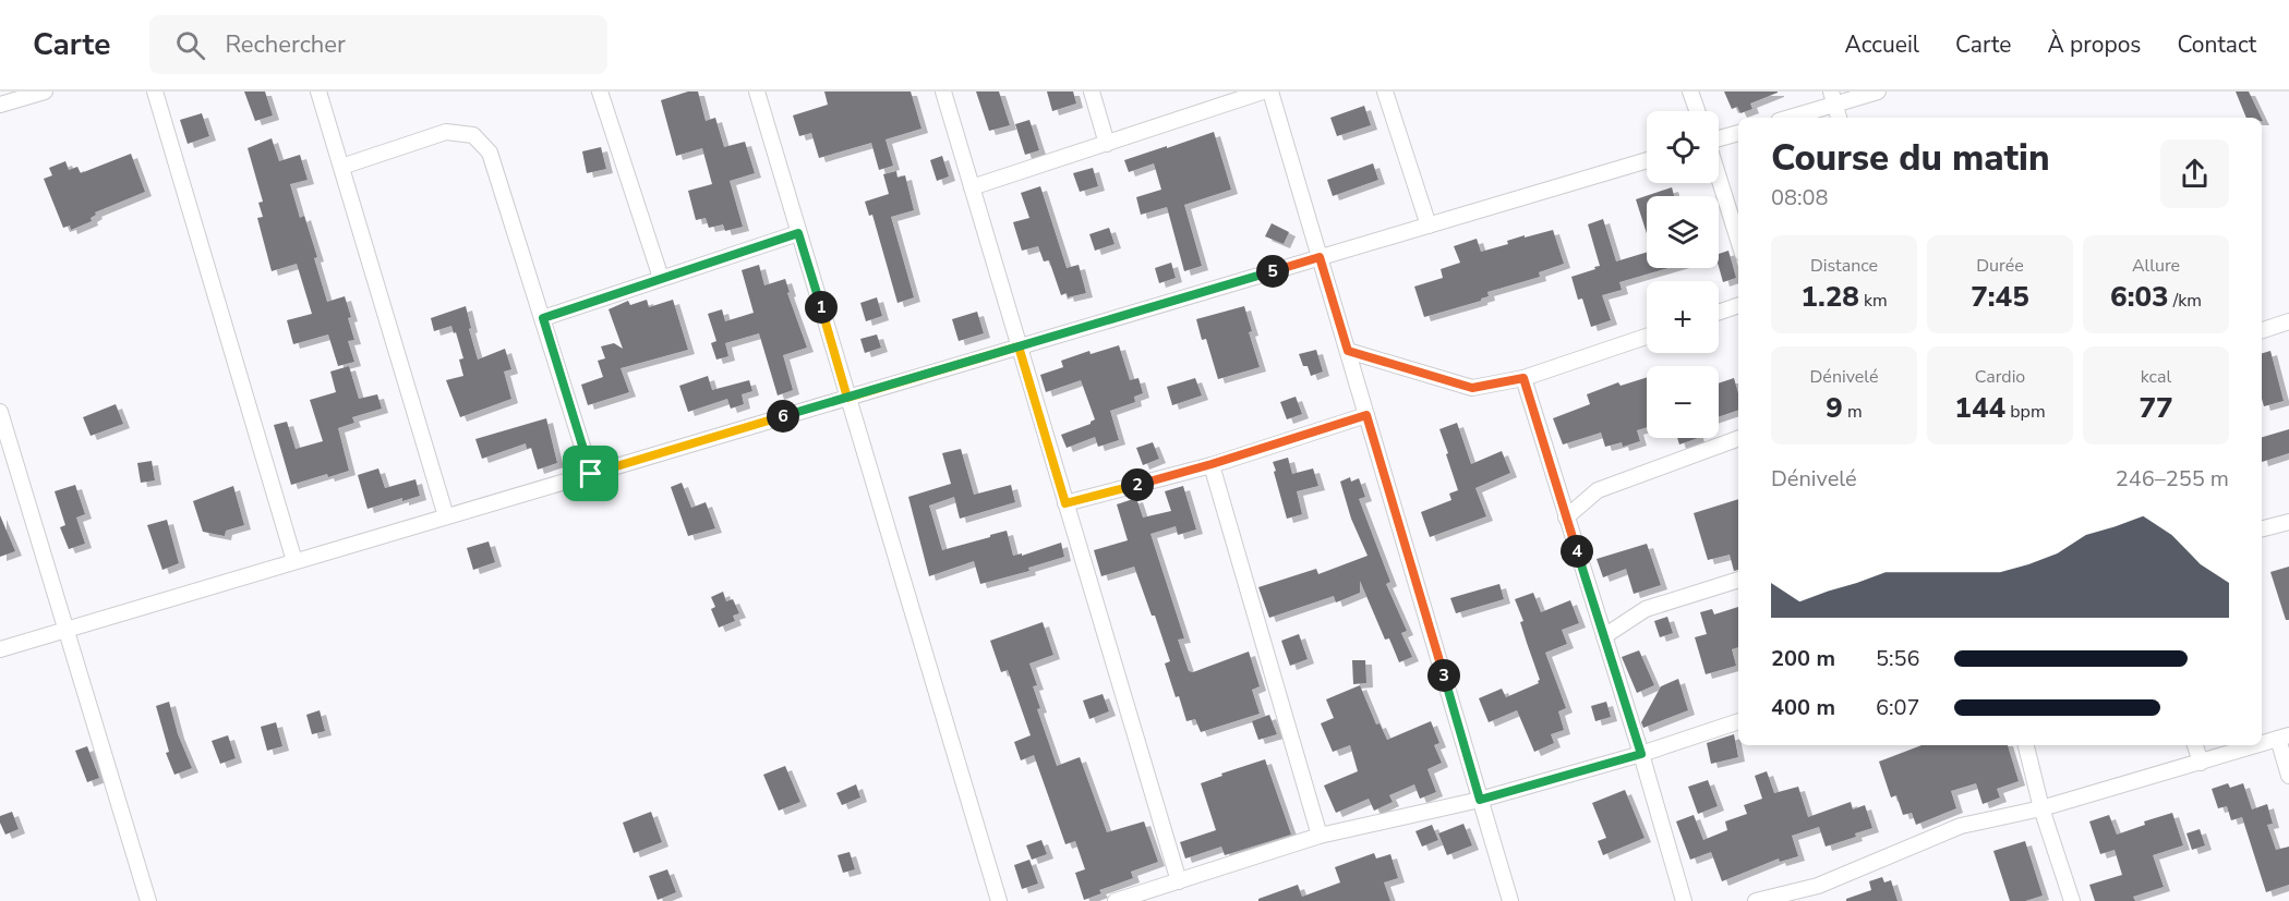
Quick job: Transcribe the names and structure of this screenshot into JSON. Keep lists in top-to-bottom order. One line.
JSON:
{"page":{"header":"Carte","search":"Rechercher","nav":["Accueil","Carte","À propos","Contact"],"map_buttons":["+","−"],"heading":["Course du matin","08:08"],"stats":[["Distance","1.28 km"],["Durée","7:45"],["Allure","6:03 /km"],["Dénivelé","9 m"],["Cardio","144 bpm"],["kcal","77"]],"pins":["5","1","6","2","4","3"],"chart":["Dénivelé","246–255 m"],"list":[{"name":"200 m","note":"5:56"},{"name":"400 m","note":"6:07"}]}}
